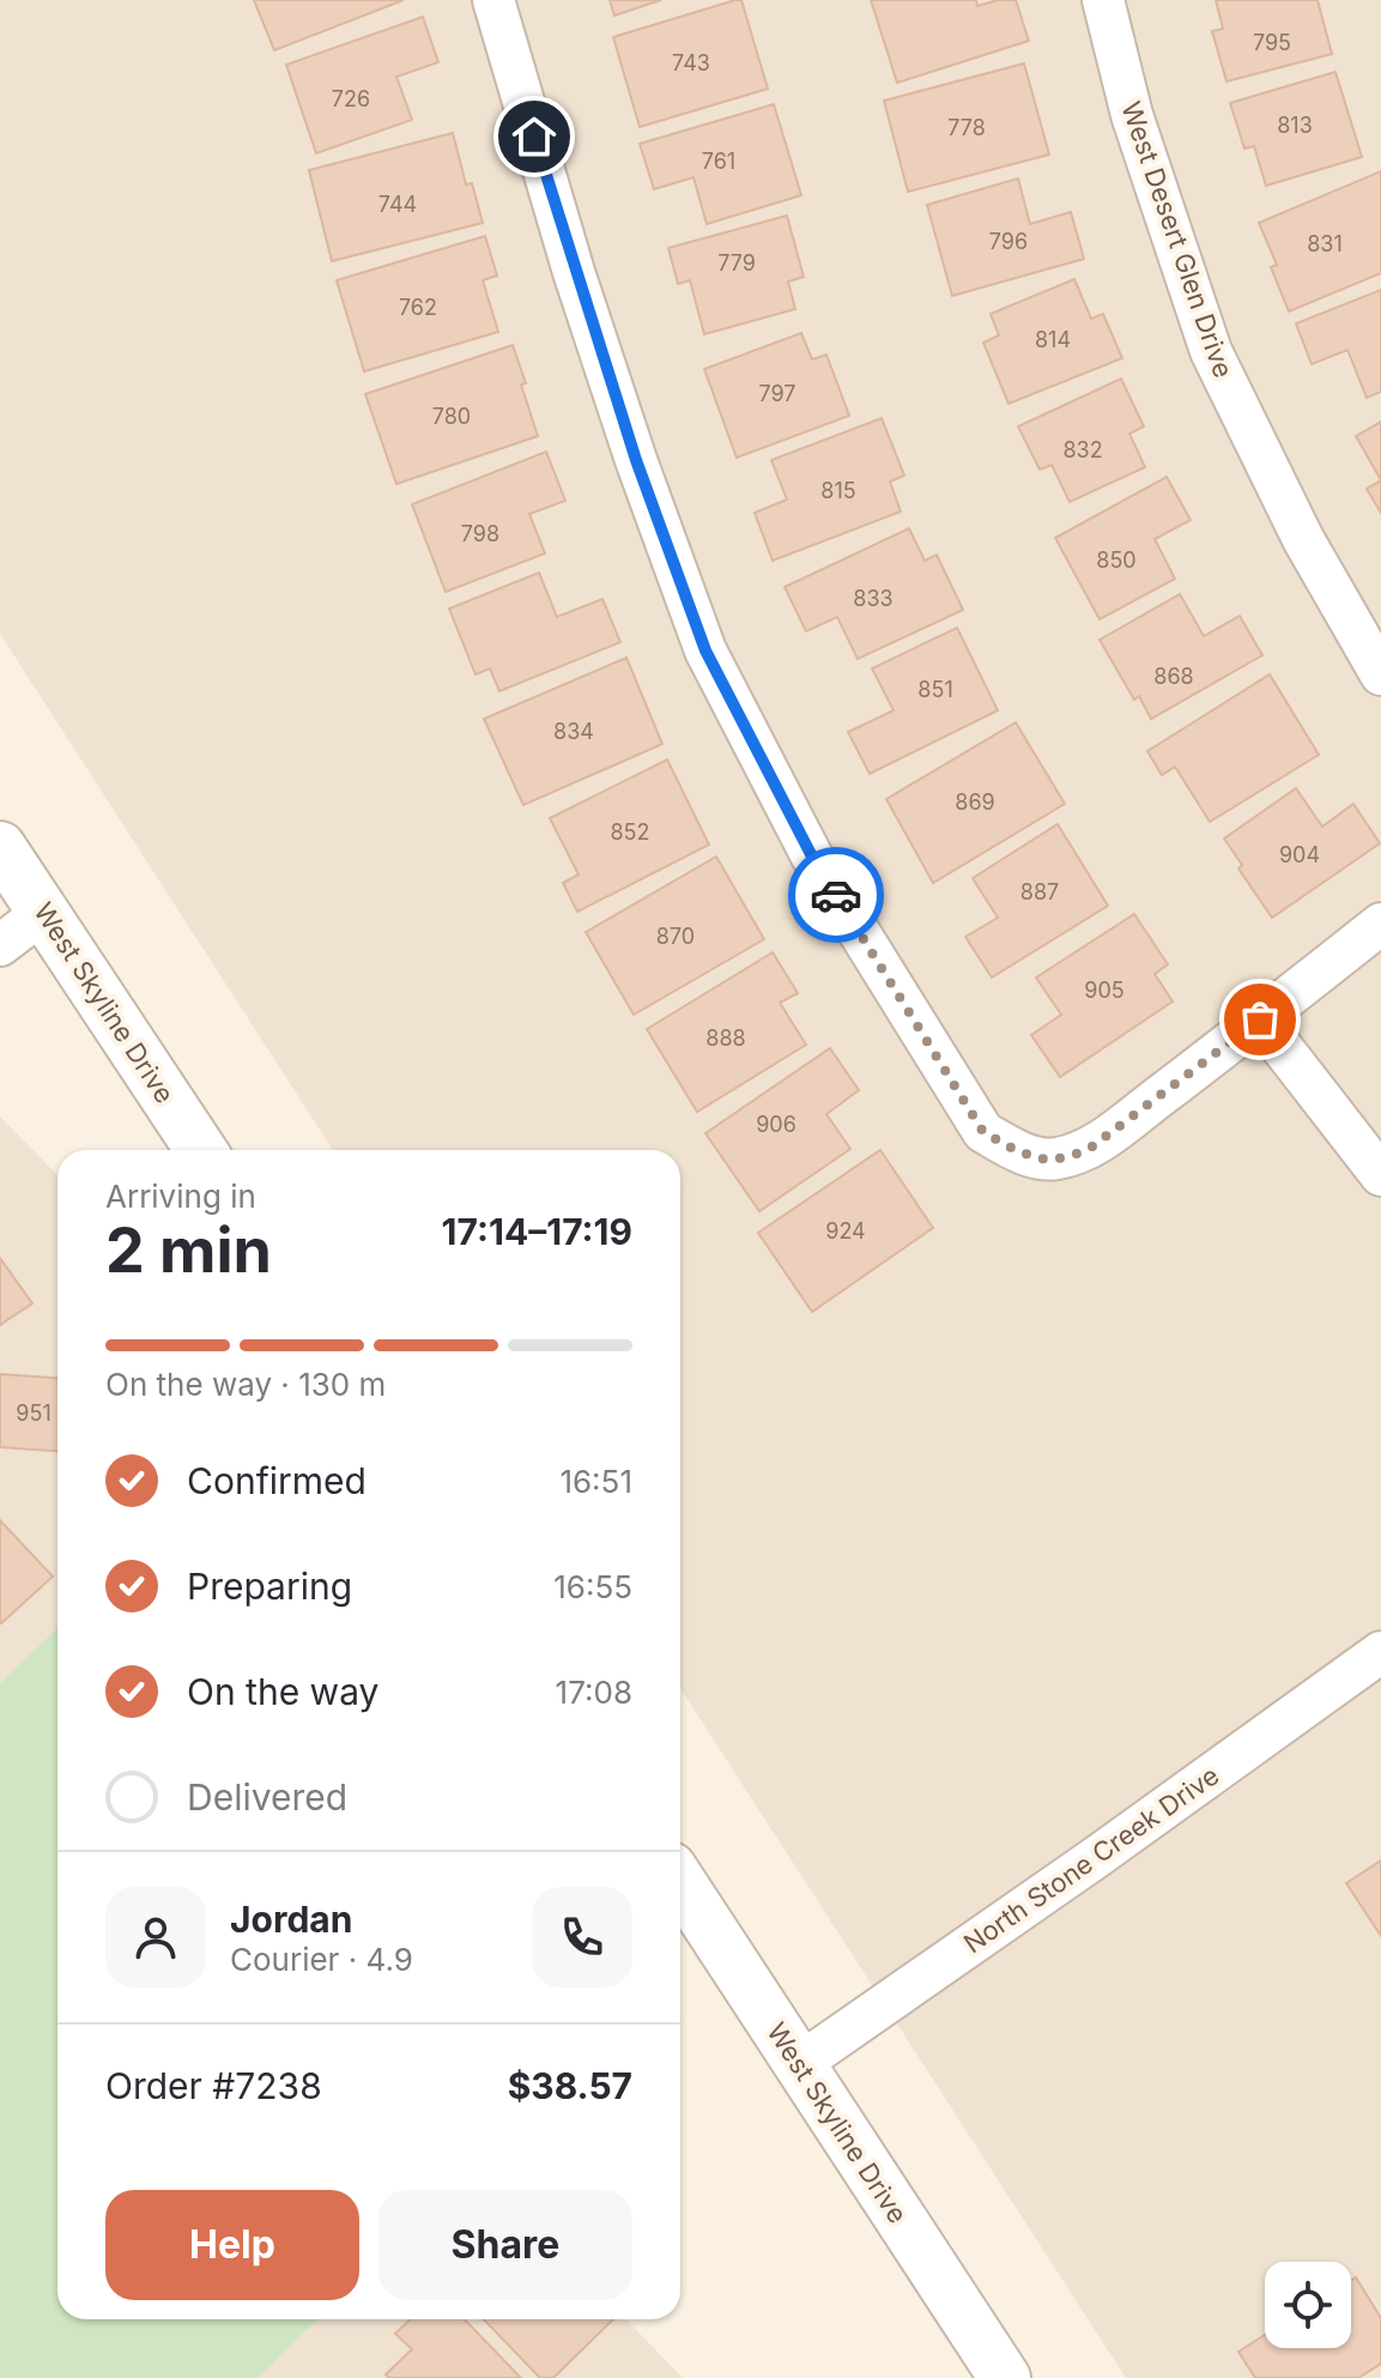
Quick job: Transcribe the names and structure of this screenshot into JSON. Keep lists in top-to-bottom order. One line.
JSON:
{"streets":{"street":["West Desert Glen Drive","West Skyline Drive","North Stone Creek Drive"]},"crossings":[["West Skyline Drive","North Stone Creek Drive"]],"house_numbers":["795","743","726","813","778","761","744","796","831","779","762","814","797","780","832","815","798","850","833","868","851","834","869","852","904","887","870","905","888","906","924","951"],"page":{"heading":["2 min","Arriving in","17:14–17:19"],"panel":["Jordan","Courier · 4.9","Order #7238","$38.57"],"bar":"On the way · 130 m","list":[["Confirmed","16:51"],["Preparing","16:55"],["On the way","17:08"],"Delivered"],"buttons":["Help","Share"]}}
